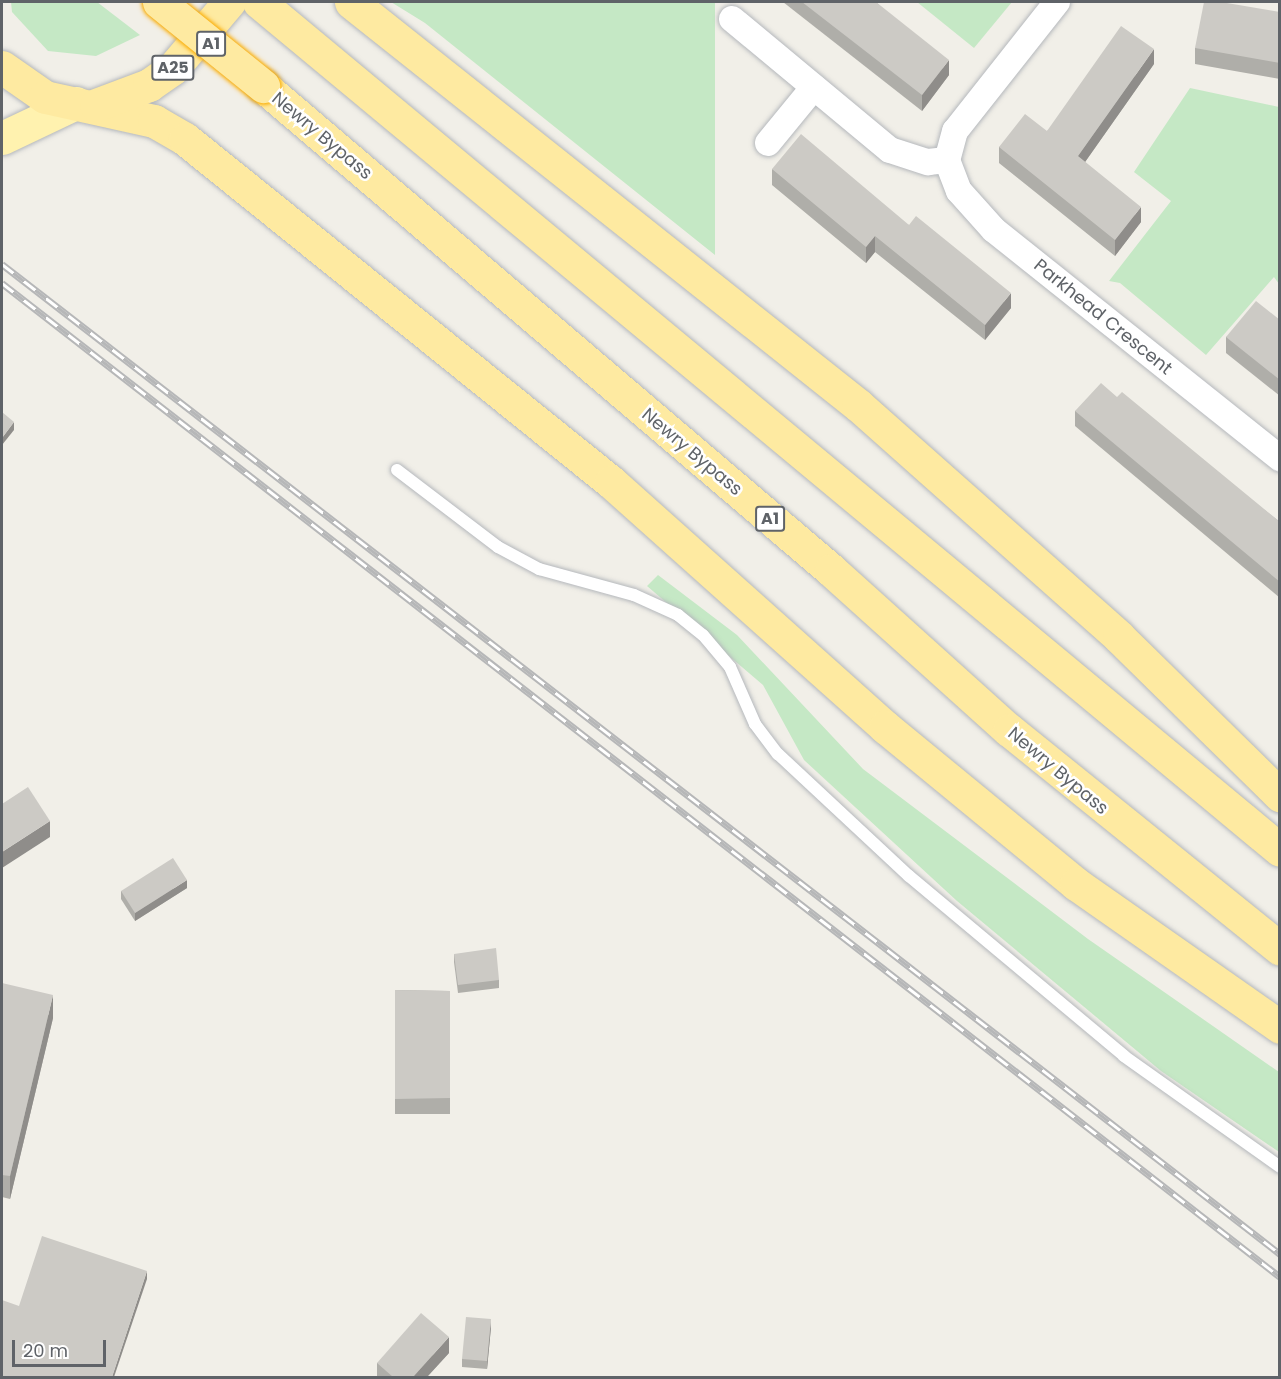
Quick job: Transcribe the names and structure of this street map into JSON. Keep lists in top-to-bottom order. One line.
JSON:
{"streets":{"highway":["A1","A25","Newry Bypass"],"street":["Parkhead Crescent"]},"scale_bar":"20 m"}
